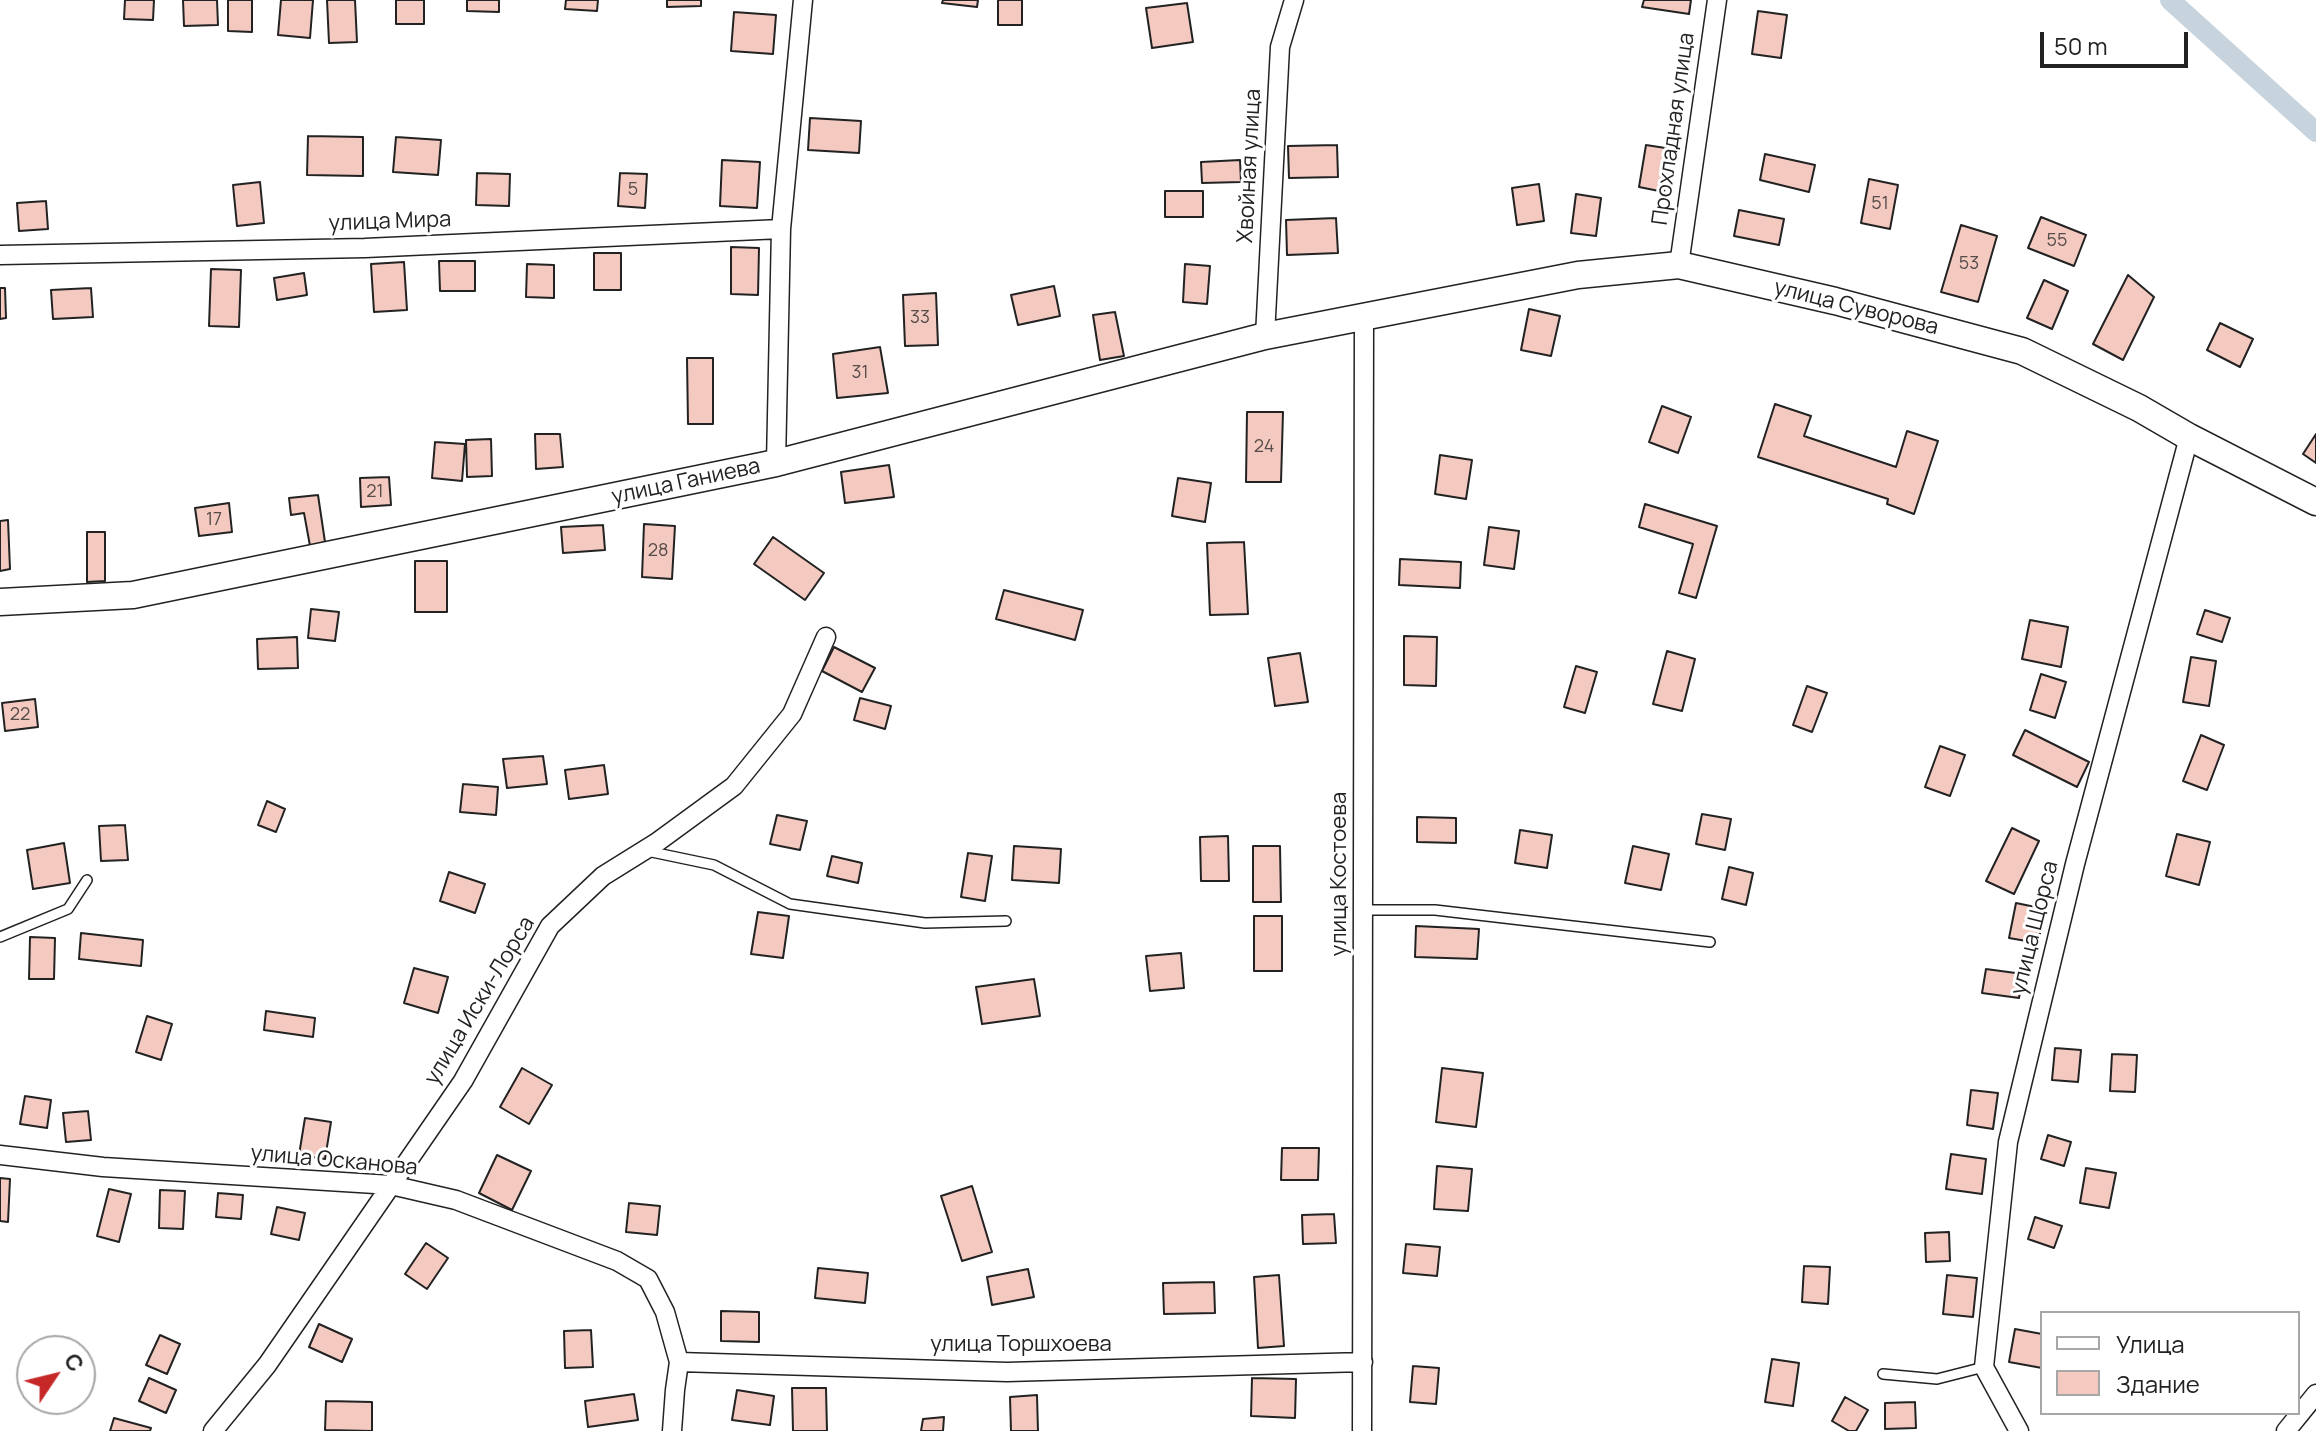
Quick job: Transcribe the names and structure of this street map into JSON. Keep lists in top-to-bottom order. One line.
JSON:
{"streets":{"main road":["улица Суворова","улица Ганиева"],"street":["Прохладная улица","Хвойная улица","улица Мира","улица Костоева","улица Щорса","улица Иски-Лорса","улица Осканова","улица Торшхоева"]},"crossings":[["Прохладная улица","улица Суворова"],["Хвойная улица","улица Ганиева"],["улица Суворова","улица Ганиева"],["улица Суворова","улица Костоева"],["улица Суворова","улица Щорса"],["улица Ганиева","улица Костоева"],["улица Костоева","улица Торшхоева"],["улица Иски-Лорса","улица Осканова"],["улица Осканова","улица Торшхоева"]],"house_numbers":["5","51","55","53","33","31","24","21","17","28","22"],"legend":["Улица","Здание"],"scale_bar":"50 m","north":"top right"}
